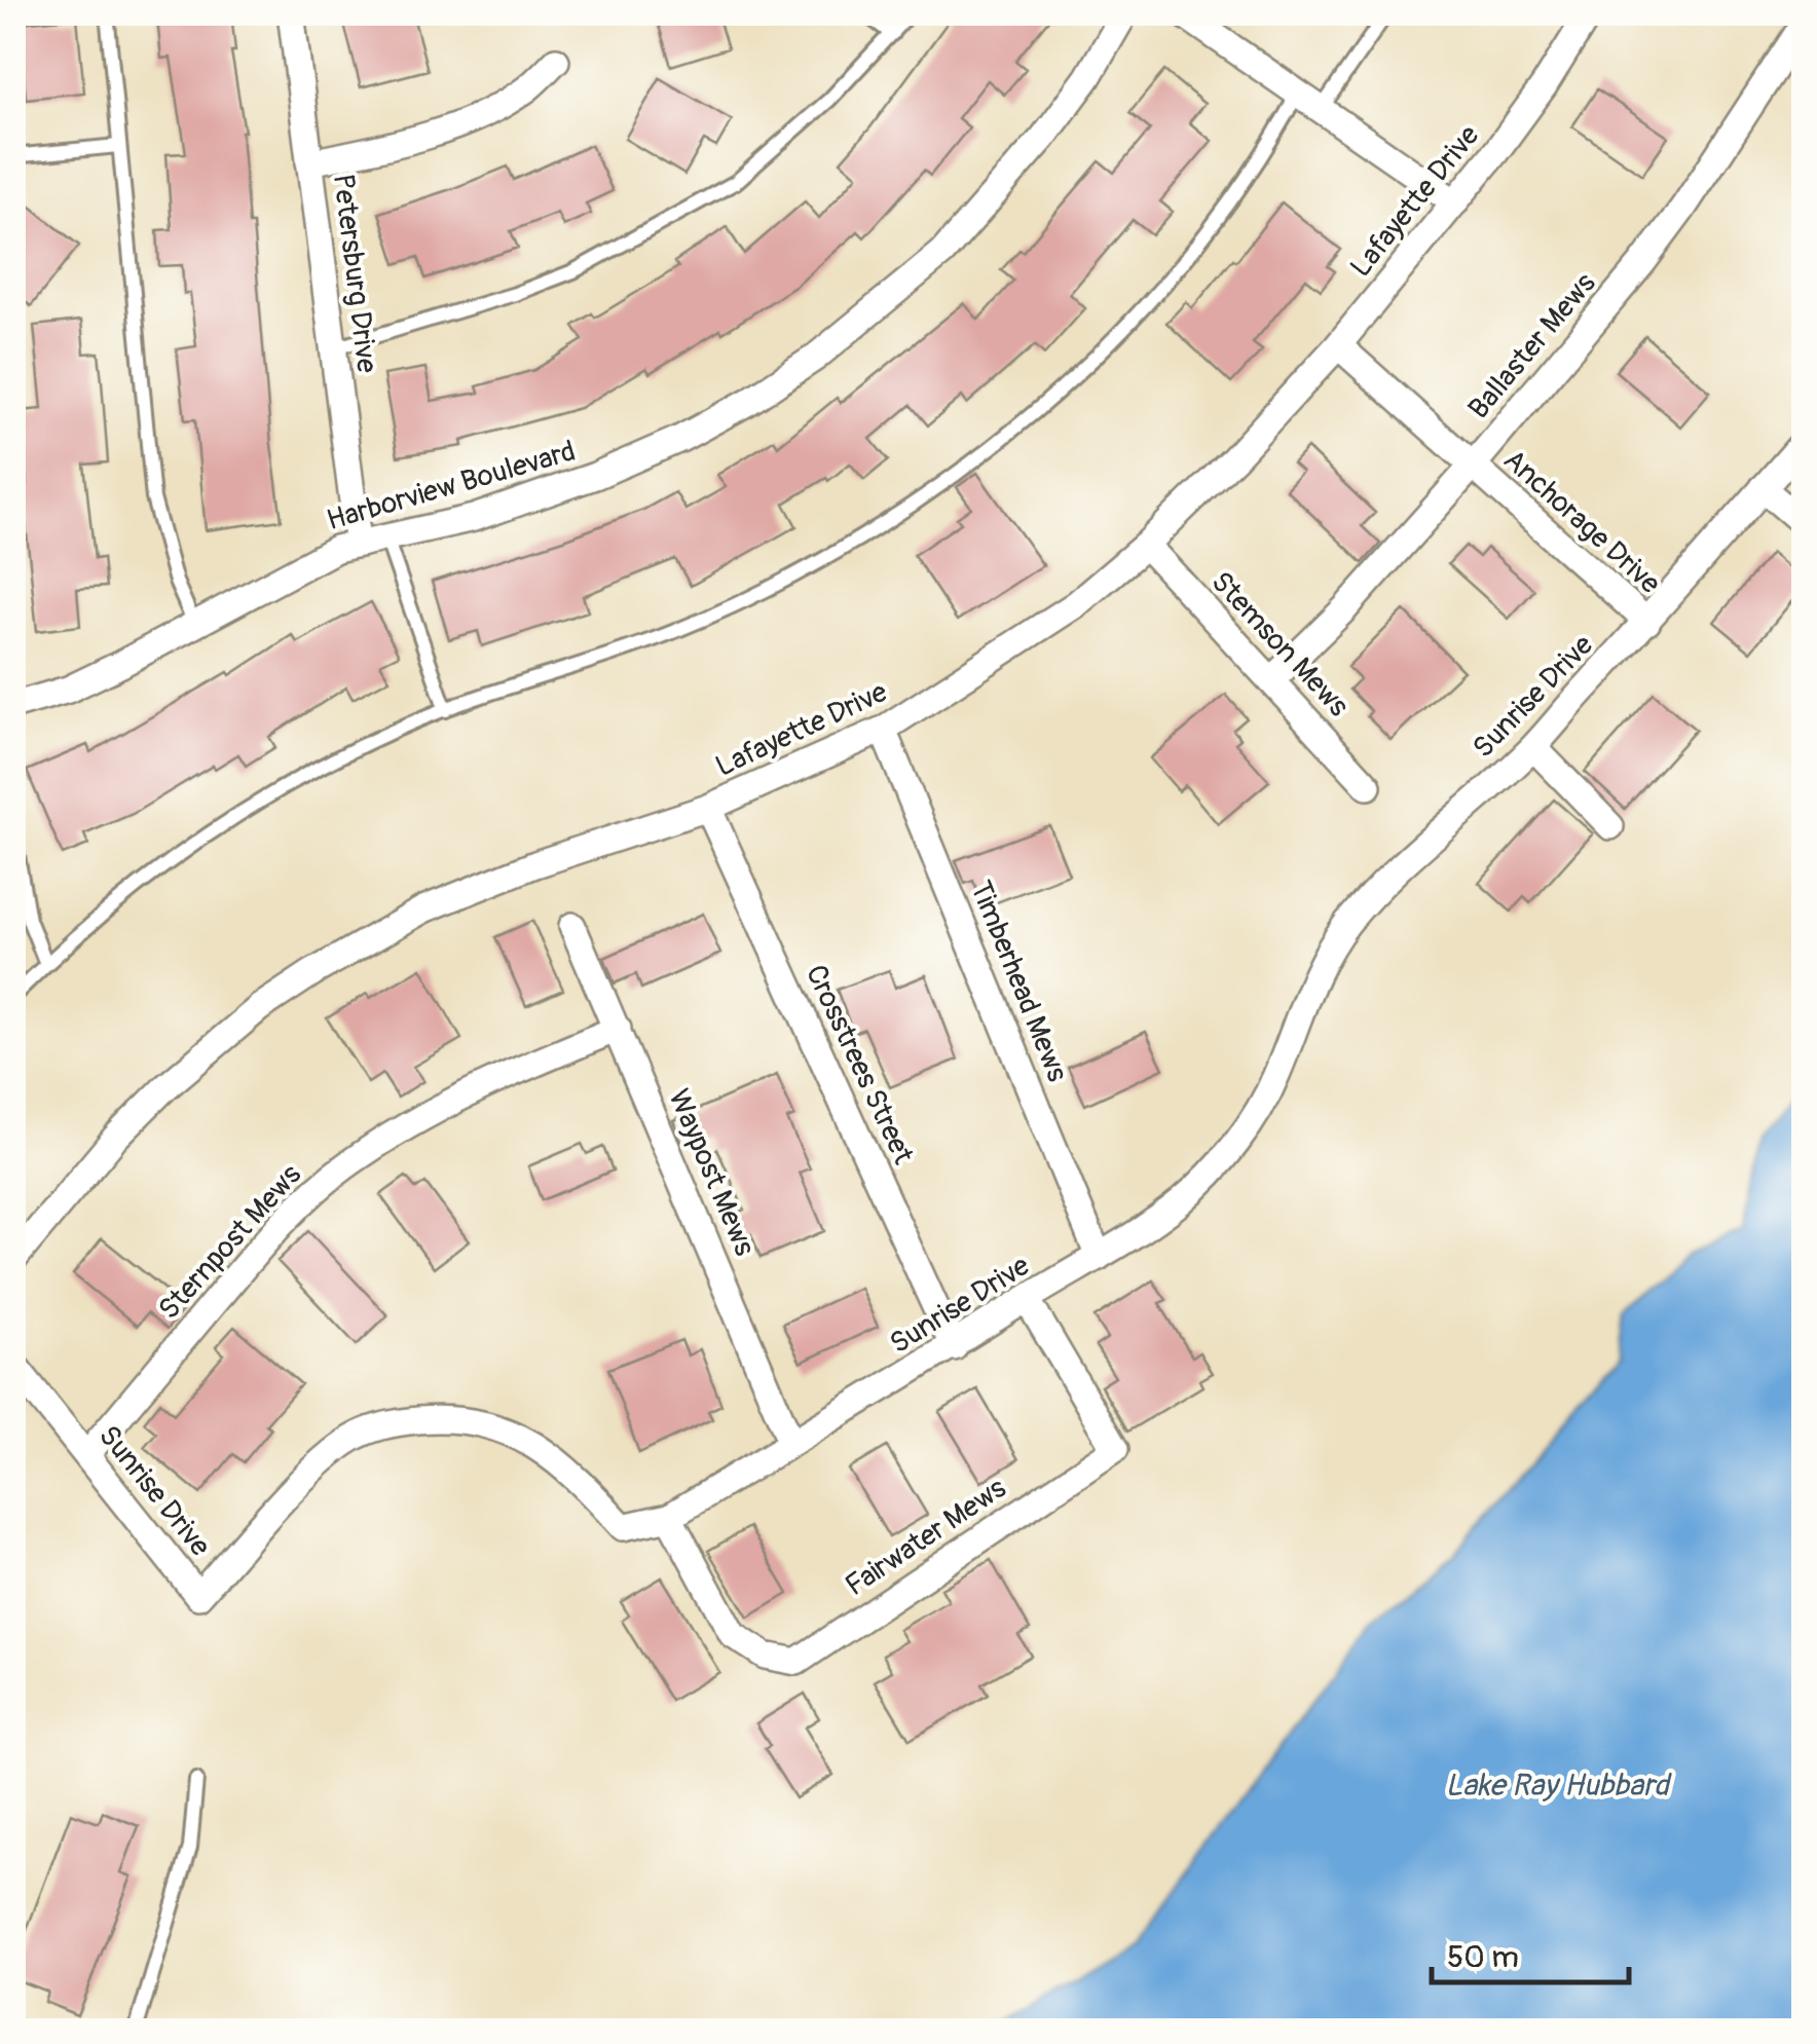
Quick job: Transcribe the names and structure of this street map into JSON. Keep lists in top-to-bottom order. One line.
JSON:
{"streets":{"street":["Lafayette Drive","Petersburg Drive","Ballaster Mews","Harborview Boulevard","Anchorage Drive","Stemson Mews","Sunrise Drive","Timberhead Mews","Crosstrees Street","Waypost Mews","Sternpost Mews","Fairwater Mews"]},"crossings":[["Lafayette Drive","Anchorage Drive"],["Lafayette Drive","Stemson Mews"],["Lafayette Drive","Timberhead Mews"],["Lafayette Drive","Crosstrees Street"],["Petersburg Drive","Harborview Boulevard"],["Ballaster Mews","Anchorage Drive"],["Ballaster Mews","Stemson Mews"],["Anchorage Drive","Sunrise Drive"],["Sunrise Drive","Timberhead Mews"],["Sunrise Drive","Crosstrees Street"],["Sunrise Drive","Waypost Mews"],["Sunrise Drive","Sternpost Mews"],["Sunrise Drive","Fairwater Mews"],["Waypost Mews","Sternpost Mews"]],"water":["Lake Ray Hubbard"],"scale_bar":"50 m"}
